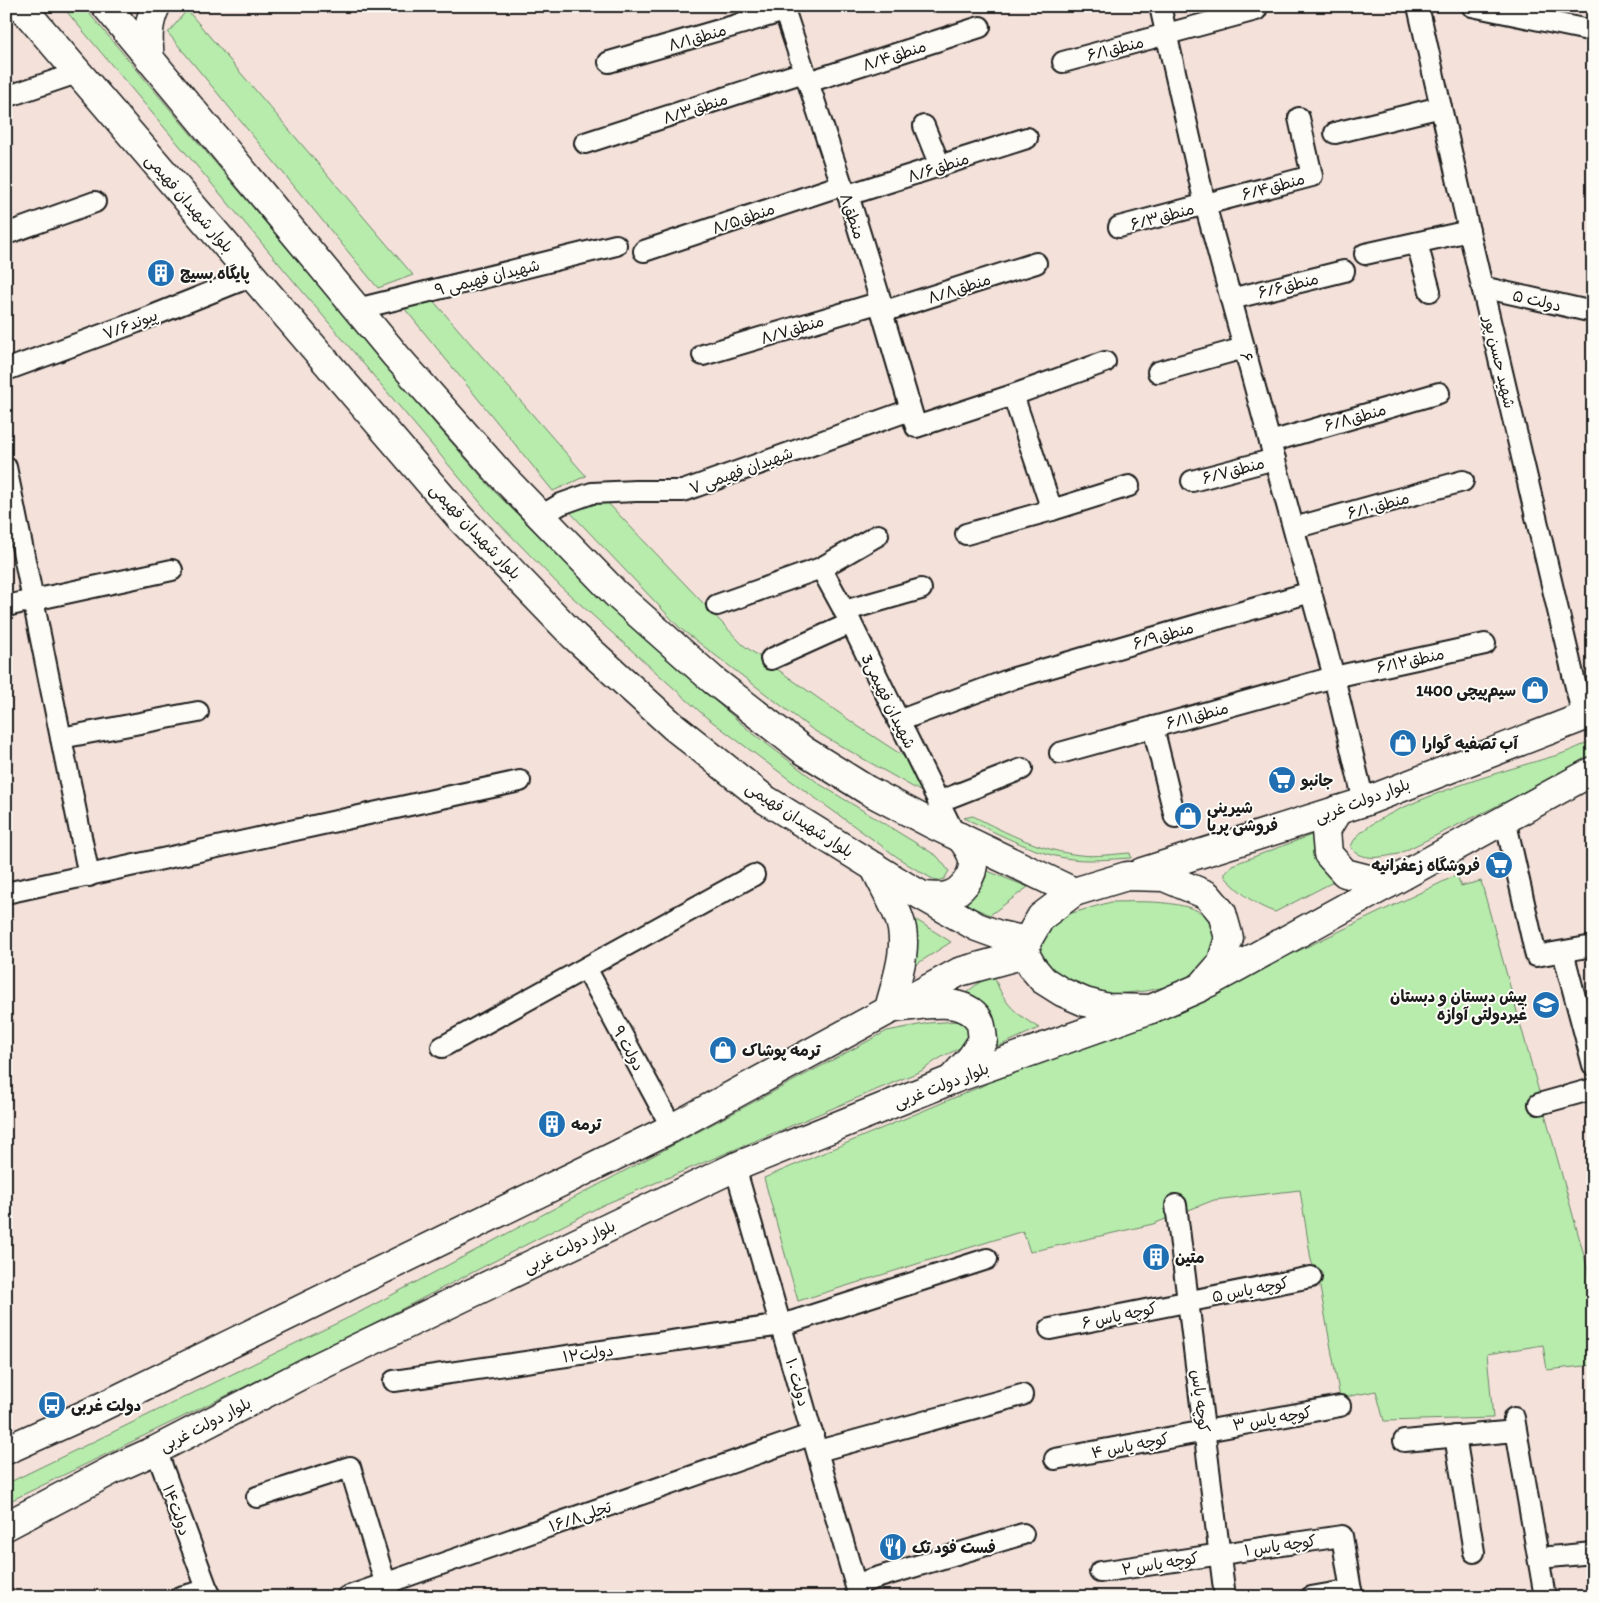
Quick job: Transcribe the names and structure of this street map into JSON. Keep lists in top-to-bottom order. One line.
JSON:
{"streets":{"main road":["بلوار شهیدان فهیمی","بلوار دولت غربی"],"street":["منطق۸/۱","منطق۶/۱","منطق۸/۴","منطق۸/۳","منطق۸/۶","منطق۶/۴","منطق۸","منطق۶/۳","منطق۸/۵","شهیدان فهیمی ۹","منطق۶/۶","منطق۸/۸","۵ دولت","پیوند۷/۶","منطق۸/۷","۶","شهید حسن پور","منطق۶/۸","شهیدان فهیمی ۷","منطق۶/۷","منطق۶/۱۰","منطق۶/۹","منطق۶/۱۲","3شهیدان فهیمی","منطق۶/۱۱","۹ دولت","کوچه یاس ۵","کوچه یاس ۶","۱۲دولت","۱۰ دولت","کوچه یاس","کوچه یاس ۳","کوچه یاس ۴","۱۴دولت","تجلی۱۶/۸","کوچه یاس ۱","کوچه یاس ۲"]},"crossings":[["منطق۸/۱","منطق۸"],["منطق۶/۱","۶"],["منطق۸/۴","منطق۸/۳"],["منطق۸/۴","منطق۸"],["منطق۸/۳","منطق۸"],["منطق۸/۶","منطق۸"],["منطق۸/۶","منطق۸/۵"],["منطق۶/۴","منطق۶/۳"],["منطق۶/۴","۶"],["بلوار شهیدان فهیمی","پیوند۷/۶"],["بلوار شهیدان فهیمی","بلوار دولت غربی"],["منطق۸","منطق۸/۵"],["منطق۸","منطق۸/۸"],["منطق۸","منطق۸/۷"],["منطق۸","شهیدان فهیمی ۷"],["منطق۶/۳","۶"],["منطق۶/۶","۶"],["منطق۸/۸","منطق۸/۷"],["۵ دولت","شهید حسن پور"],["۶","منطق۶/۸"],["۶","منطق۶/۷"],["۶","منطق۶/۱۰"],["۶","منطق۶/۹"],["۶","منطق۶/۱۲"],["۶","منطق۶/۱۱"],["۶","بلوار دولت غربی"],["شهید حسن پور","بلوار دولت غربی"],["منطق۶/۸","منطق۶/۷"],["منطق۶/۹","3شهیدان فهیمی"],["منطق۶/۱۲","منطق۶/۱۱"],["بلوار دولت غربی","۱۰ دولت"],["بلوار دولت غربی","۱۴دولت"],["کوچه یاس ۵","کوچه یاس ۶"],["کوچه یاس ۵","کوچه یاس"],["کوچه یاس ۶","کوچه یاس"],["۱۲دولت","۱۰ دولت"],["۱۰ دولت","تجلی۱۶/۸"],["کوچه یاس","کوچه یاس ۳"],["کوچه یاس","کوچه یاس ۴"],["کوچه یاس","کوچه یاس ۱"],["کوچه یاس","کوچه یاس ۲"],["کوچه یاس ۳","کوچه یاس ۴"],["کوچه یاس ۱","کوچه یاس ۲"]],"places":{"building":["پایگاه بسیج","ترمه","متین"],"shop":["سیم‌پیچی 1400","آب تصفیه گوارا","شیرینی فروشی پریا","ترمه پوشاک"],"supermarket":["جانبو","فروشگاه زعفرانیه"],"school or university":["پیش دبستان و دبستان غیردولتی آوازه"],"bus stop":["دولت غربی"],"restaurant":["فست فود تک"]}}
